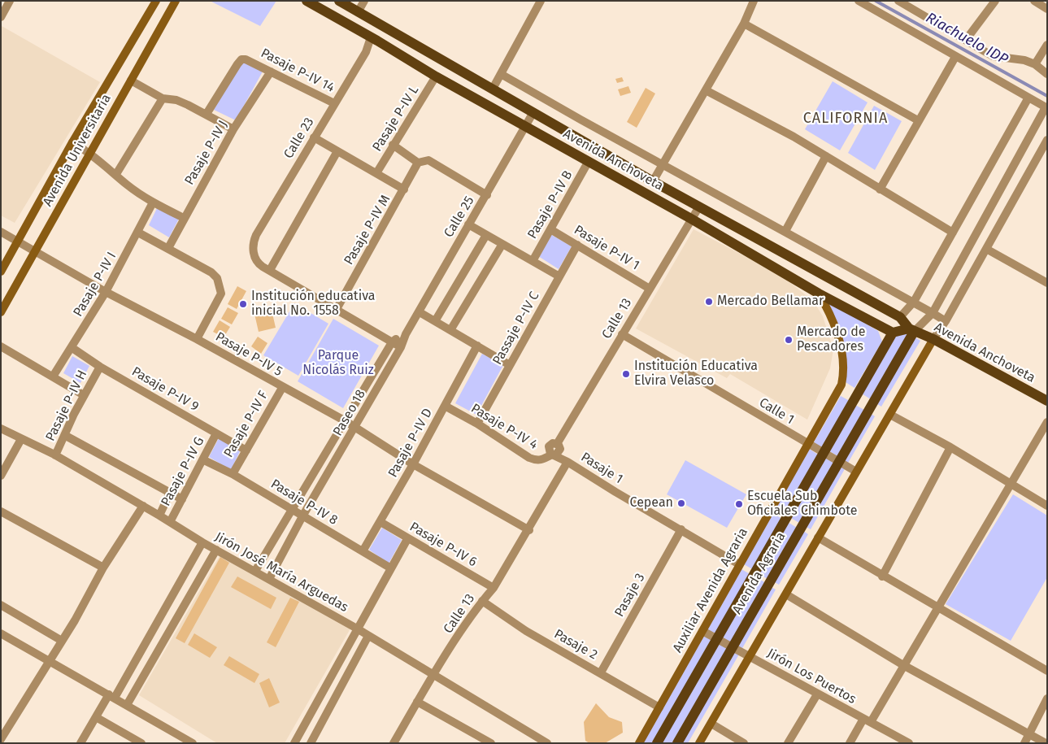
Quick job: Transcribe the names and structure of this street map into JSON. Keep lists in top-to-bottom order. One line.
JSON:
{"streets":{"main road":["Avenida Anchoveta","Avenida Agraria"],"street":["Pasaje P-IV 14","Pasaje P-IV L","Calle 23","Avenida Universitaria","Pasaje P-IV J","Pasaje P-IV B","Calle 25","Pasaje P-IV M","Pasaje P-IV 1","Pasaje P-IV I","Calle 13","Passaje P-IV C","Pasaje P-IV 5","Pasaje P-IV 9","Pasaje P-IV H","Calle 1","Paseo 18","Pasaje P-IV F","Pasaje P-IV 4","Pasaje P-IV D","Pasaje 1","Pasaje P-IV G","Pasaje P-IV 8","Pasaje P-IV 6","Jirón José María Arguedas","Auxiliar Avenida Agraria","Pasaje 3","Pasaje 2","Jirón Los Puertos"]},"crossings":[["Pasaje P-IV 14","Calle 23"],["Pasaje P-IV 14","Pasaje P-IV J"],["Pasaje P-IV L","Avenida Anchoveta"],["Calle 23","Avenida Anchoveta"],["Avenida Universitaria","Pasaje P-IV 5"],["Avenida Anchoveta","Pasaje P-IV B"],["Avenida Anchoveta","Calle 25"],["Avenida Anchoveta","Calle 13"],["Avenida Anchoveta","Avenida Agraria"],["Avenida Anchoveta","Auxiliar Avenida Agraria"],["Pasaje P-IV B","Pasaje P-IV 1"],["Calle 25","Paseo 18"],["Pasaje P-IV 1","Calle 13"],["Pasaje P-IV 1","Passaje P-IV C"],["Pasaje P-IV I","Pasaje P-IV 5"],["Pasaje P-IV I","Pasaje P-IV 9"],["Calle 13","Pasaje P-IV 5"],["Calle 13","Calle 1"],["Calle 13","Pasaje P-IV 4"],["Calle 13","Pasaje 1"],["Calle 13","Pasaje P-IV 6"],["Calle 13","Jirón José María Arguedas"],["Calle 13","Pasaje 2"],["Passaje P-IV C","Pasaje P-IV 4"],["Pasaje P-IV 5","Paseo 18"],["Pasaje P-IV 5","Pasaje P-IV F"],["Pasaje P-IV 5","Pasaje P-IV D"],["Pasaje P-IV 9","Pasaje P-IV H"],["Pasaje P-IV 9","Pasaje P-IV F"],["Pasaje P-IV 9","Pasaje P-IV G"],["Pasaje P-IV H","Jirón José María Arguedas"],["Calle 1","Avenida Agraria"],["Calle 1","Auxiliar Avenida Agraria"],["Paseo 18","Pasaje P-IV 8"],["Paseo 18","Jirón José María Arguedas"],["Pasaje P-IV F","Pasaje P-IV 8"],["Pasaje P-IV 4","Pasaje P-IV D"],["Pasaje P-IV 4","Pasaje 1"],["Pasaje P-IV D","Pasaje P-IV 8"],["Pasaje P-IV D","Pasaje P-IV 6"],["Pasaje 1","Auxiliar Avenida Agraria"],["Pasaje 1","Pasaje 3"],["Pasaje P-IV G","Pasaje P-IV 8"],["Pasaje P-IV G","Jirón José María Arguedas"],["Avenida Agraria","Jirón Los Puertos"],["Auxiliar Avenida Agraria","Pasaje 2"],["Auxiliar Avenida Agraria","Jirón Los Puertos"],["Pasaje 3","Pasaje 2"]],"districts":["CALIFORNIA"],"water":["Riachuelo IDP"],"parks":["Parque Nicolás Ruiz"],"places":["Mercado Bellamar","Institución educativa inicial No. 1558","Mercado de Pescadores","Institución Educativa Elvira Velasco","Cepean","Escuela Sub Oficiales Chimbote"]}
